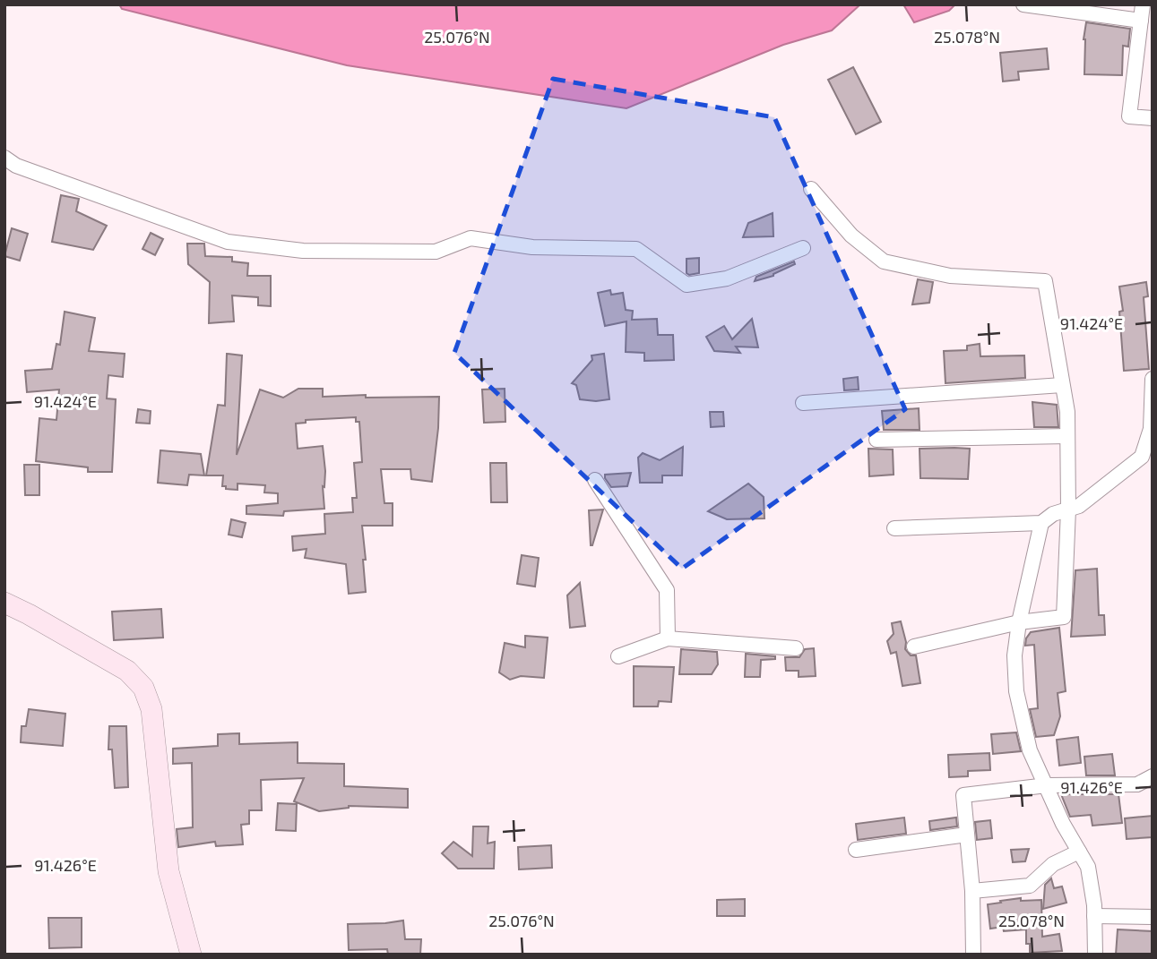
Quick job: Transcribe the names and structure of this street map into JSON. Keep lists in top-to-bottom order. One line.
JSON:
{"coordinates":["25.076°N","25.078°N","91.424°E","91.426°E"]}
